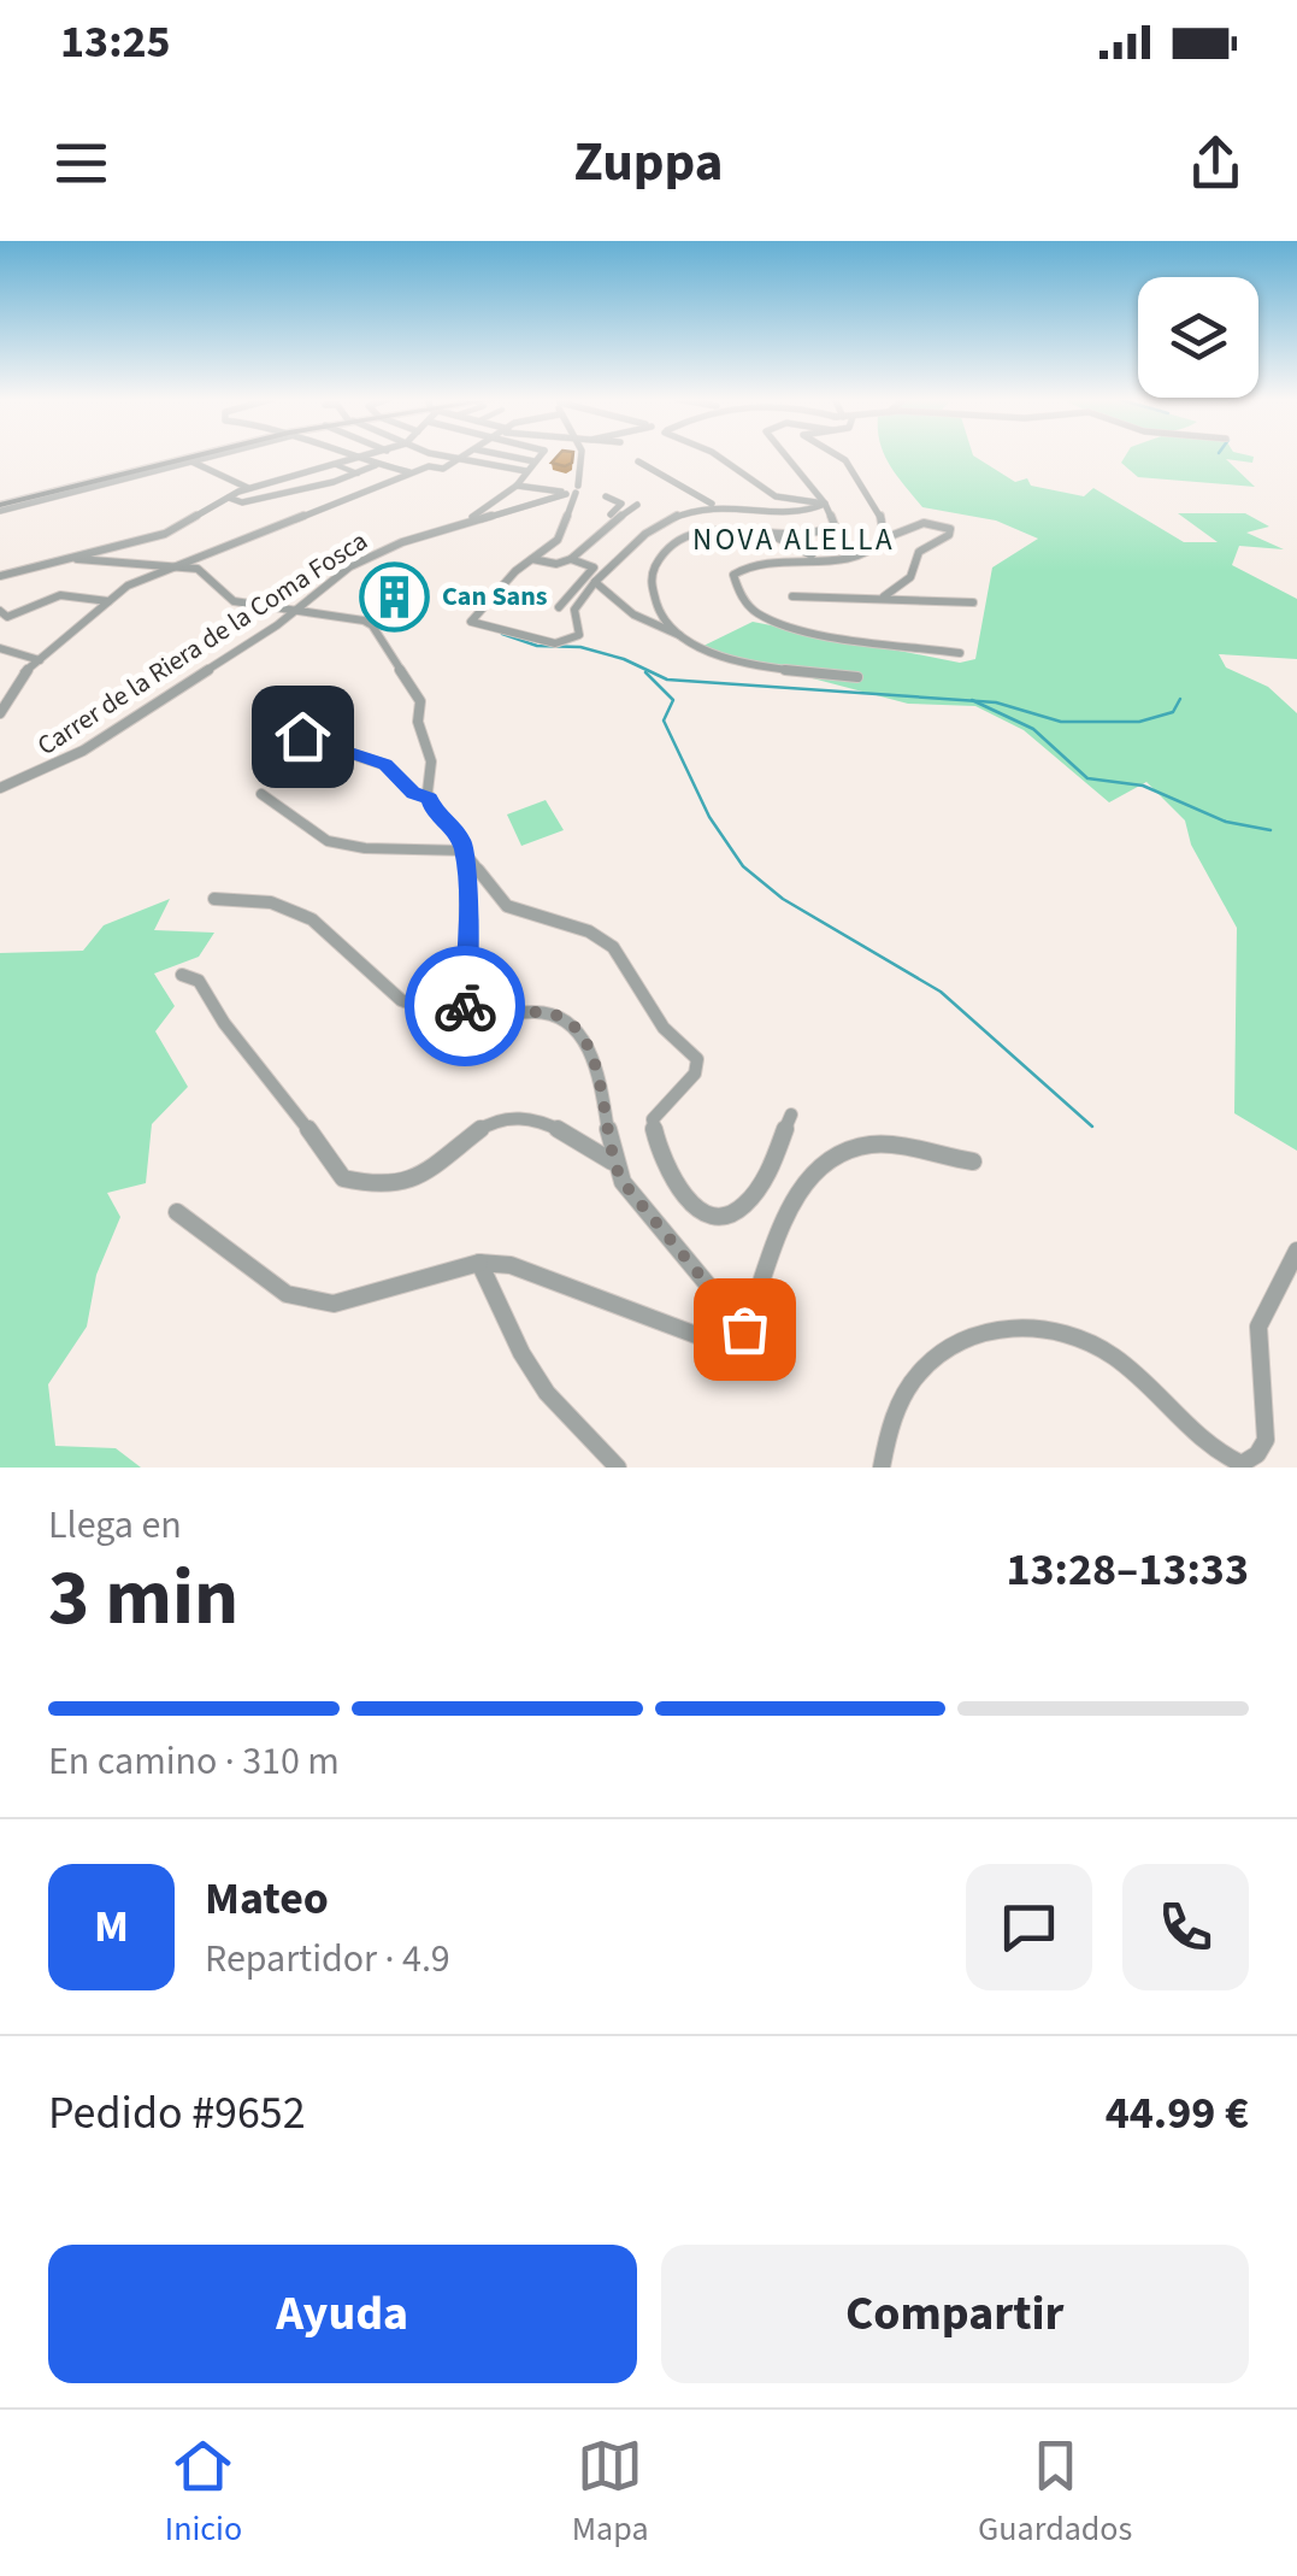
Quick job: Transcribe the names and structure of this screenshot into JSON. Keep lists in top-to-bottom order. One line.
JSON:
{"streets":{"street":["Carrer de la Riera de la Coma Fosca"]},"districts":["NOVA ALELLA"],"places":{"building":["Can Sans"]},"page":{"status":"13:25","header":"Zuppa","heading":["3 min","Llega en","13:28–13:33"],"panel":["Mateo","Repartidor · 4.9","Pedido #9652","44.99 €"],"bar":"En camino · 310 m","round":"M","buttons":["Ayuda","Compartir"],"tabs":["Inicio","Mapa","Guardados"]}}
